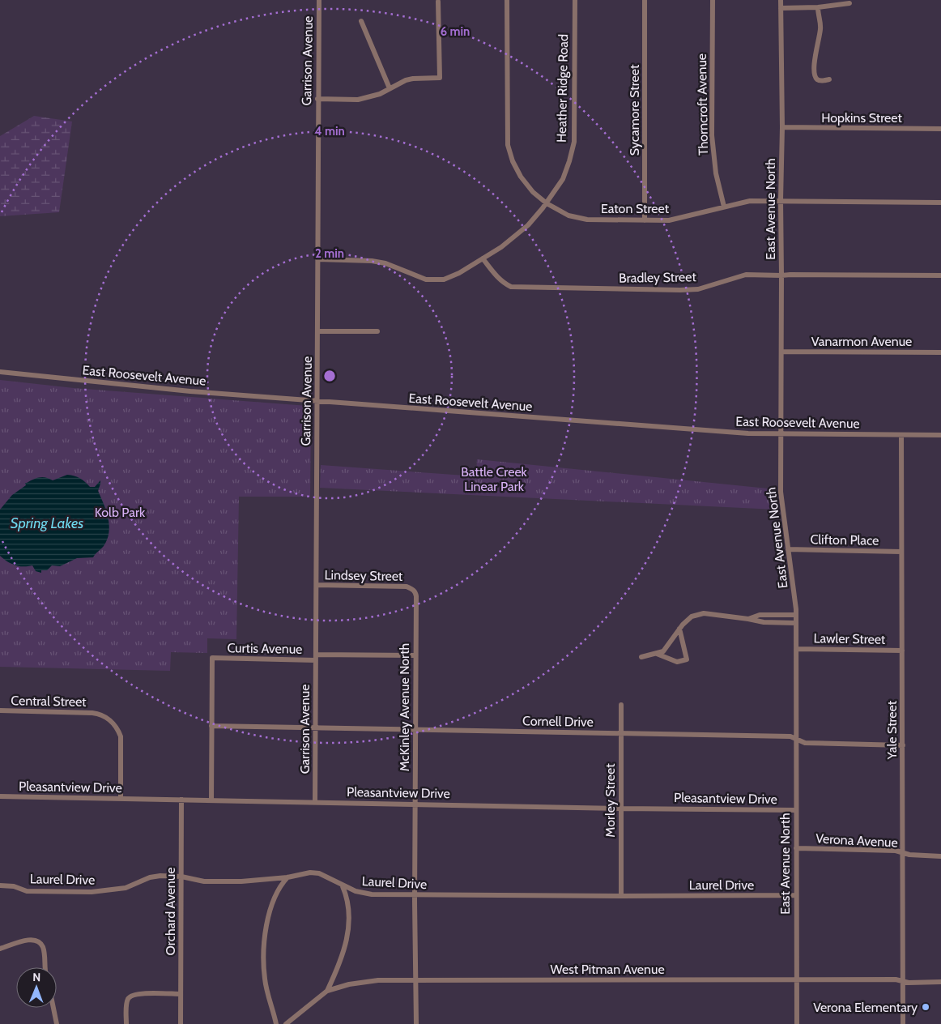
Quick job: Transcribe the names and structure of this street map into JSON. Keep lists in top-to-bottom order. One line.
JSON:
{"streets":{"street":["Garrison Avenue","Heather Ridge Road","Thorncroft Avenue","Sycamore Street","Hopkins Street","Eaton Street","East Avenue North","Bradley Street","Vanarmon Avenue","East Roosevelt Avenue","Clifton Place","Lindsey Street","Lawler Street","Curtis Avenue","Central Street","McKinley Avenue North","Cornell Drive","Yale Street","Pleasantview Drive","Morley Street","Verona Avenue","Laurel Drive","Orchard Avenue","West Pitman Avenue"]},"crossings":[["Garrison Avenue","Heather Ridge Road"],["Garrison Avenue","East Roosevelt Avenue"],["Garrison Avenue","Lindsey Street"],["Garrison Avenue","Curtis Avenue"],["Garrison Avenue","Cornell Drive"],["Garrison Avenue","Pleasantview Drive"],["Heather Ridge Road","Eaton Street"],["Heather Ridge Road","Bradley Street"],["Thorncroft Avenue","Eaton Street"],["Sycamore Street","Eaton Street"],["Hopkins Street","East Avenue North"],["Eaton Street","East Avenue North"],["East Avenue North","Bradley Street"],["East Avenue North","Vanarmon Avenue"],["East Avenue North","East Roosevelt Avenue"],["East Avenue North","Clifton Place"],["East Avenue North","Lawler Street"],["East Avenue North","Cornell Drive"],["East Avenue North","Pleasantview Drive"],["East Avenue North","Verona Avenue"],["East Avenue North","Laurel Drive"],["East Avenue North","West Pitman Avenue"],["East Roosevelt Avenue","Yale Street"],["Clifton Place","Yale Street"],["Lindsey Street","McKinley Avenue North"],["Lawler Street","Yale Street"],["Curtis Avenue","McKinley Avenue North"],["Curtis Avenue","Cornell Drive"],["Central Street","Pleasantview Drive"],["McKinley Avenue North","Cornell Drive"],["McKinley Avenue North","Pleasantview Drive"],["McKinley Avenue North","Laurel Drive"],["McKinley Avenue North","West Pitman Avenue"],["Cornell Drive","Yale Street"],["Cornell Drive","Morley Street"],["Yale Street","Verona Avenue"],["Yale Street","West Pitman Avenue"],["Pleasantview Drive","Morley Street"],["Pleasantview Drive","Orchard Avenue"],["Morley Street","Laurel Drive"],["Laurel Drive","Orchard Avenue"]],"water":["Spring Lakes"],"parks":["Battle Creek Linear Park","Kolb Park"],"places":["Verona Elementary"],"north":"top","rings":["6 min","4 min","2 min"]}
